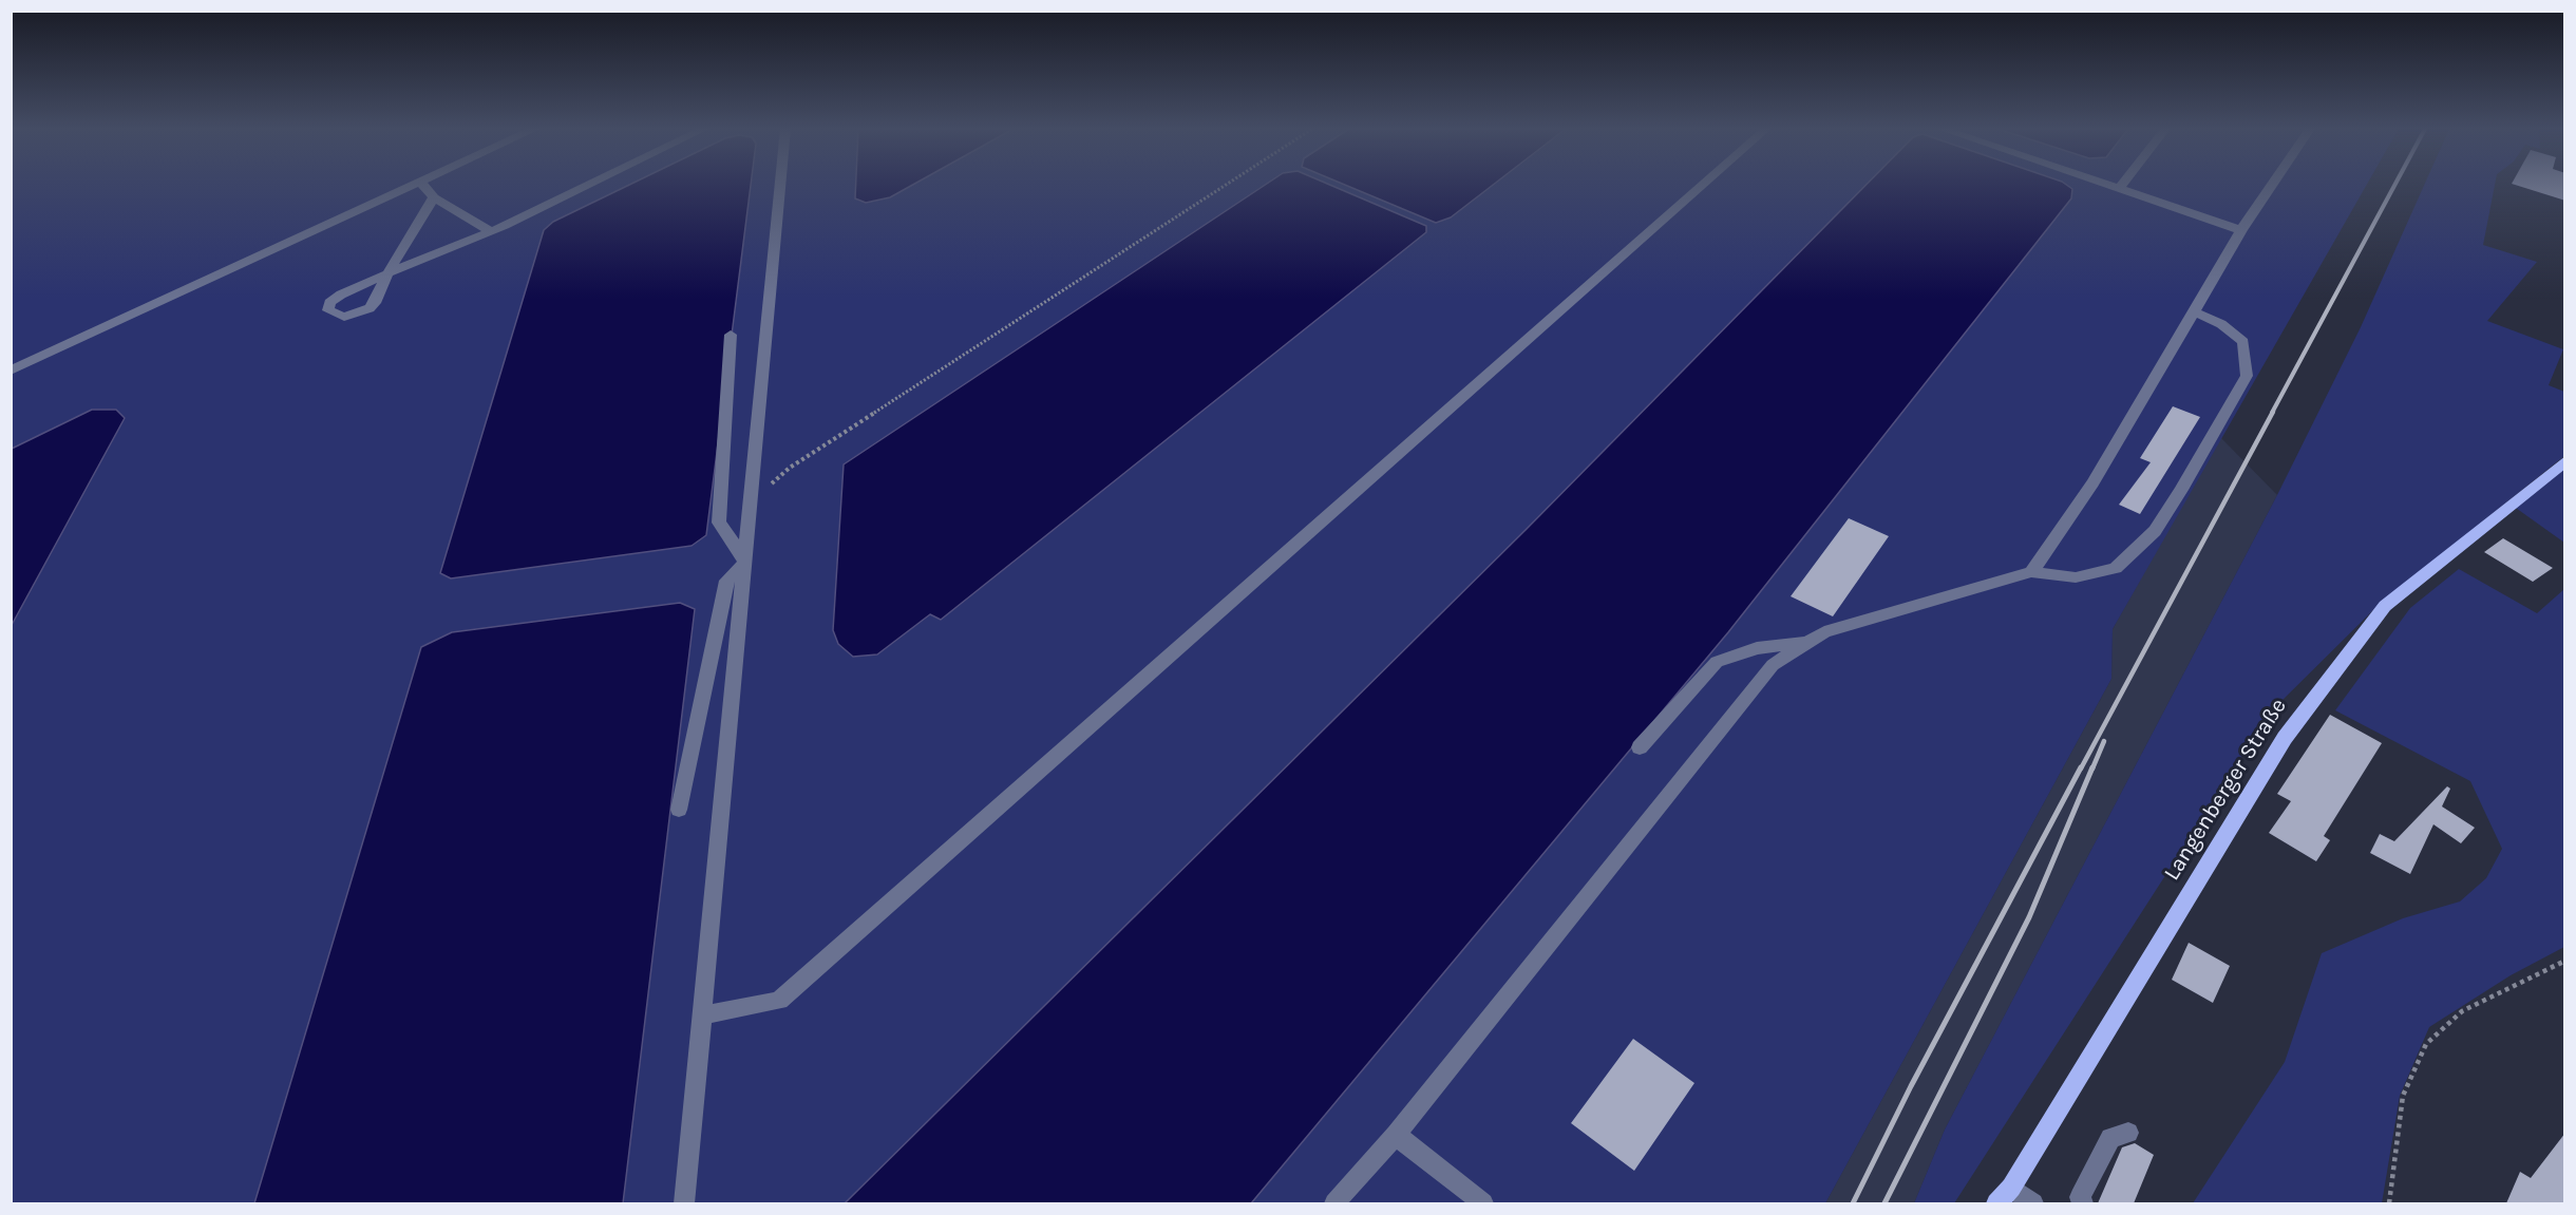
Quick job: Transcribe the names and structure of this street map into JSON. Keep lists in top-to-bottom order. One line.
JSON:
{"streets":{"main road":["Langenberger Straße"]}}
